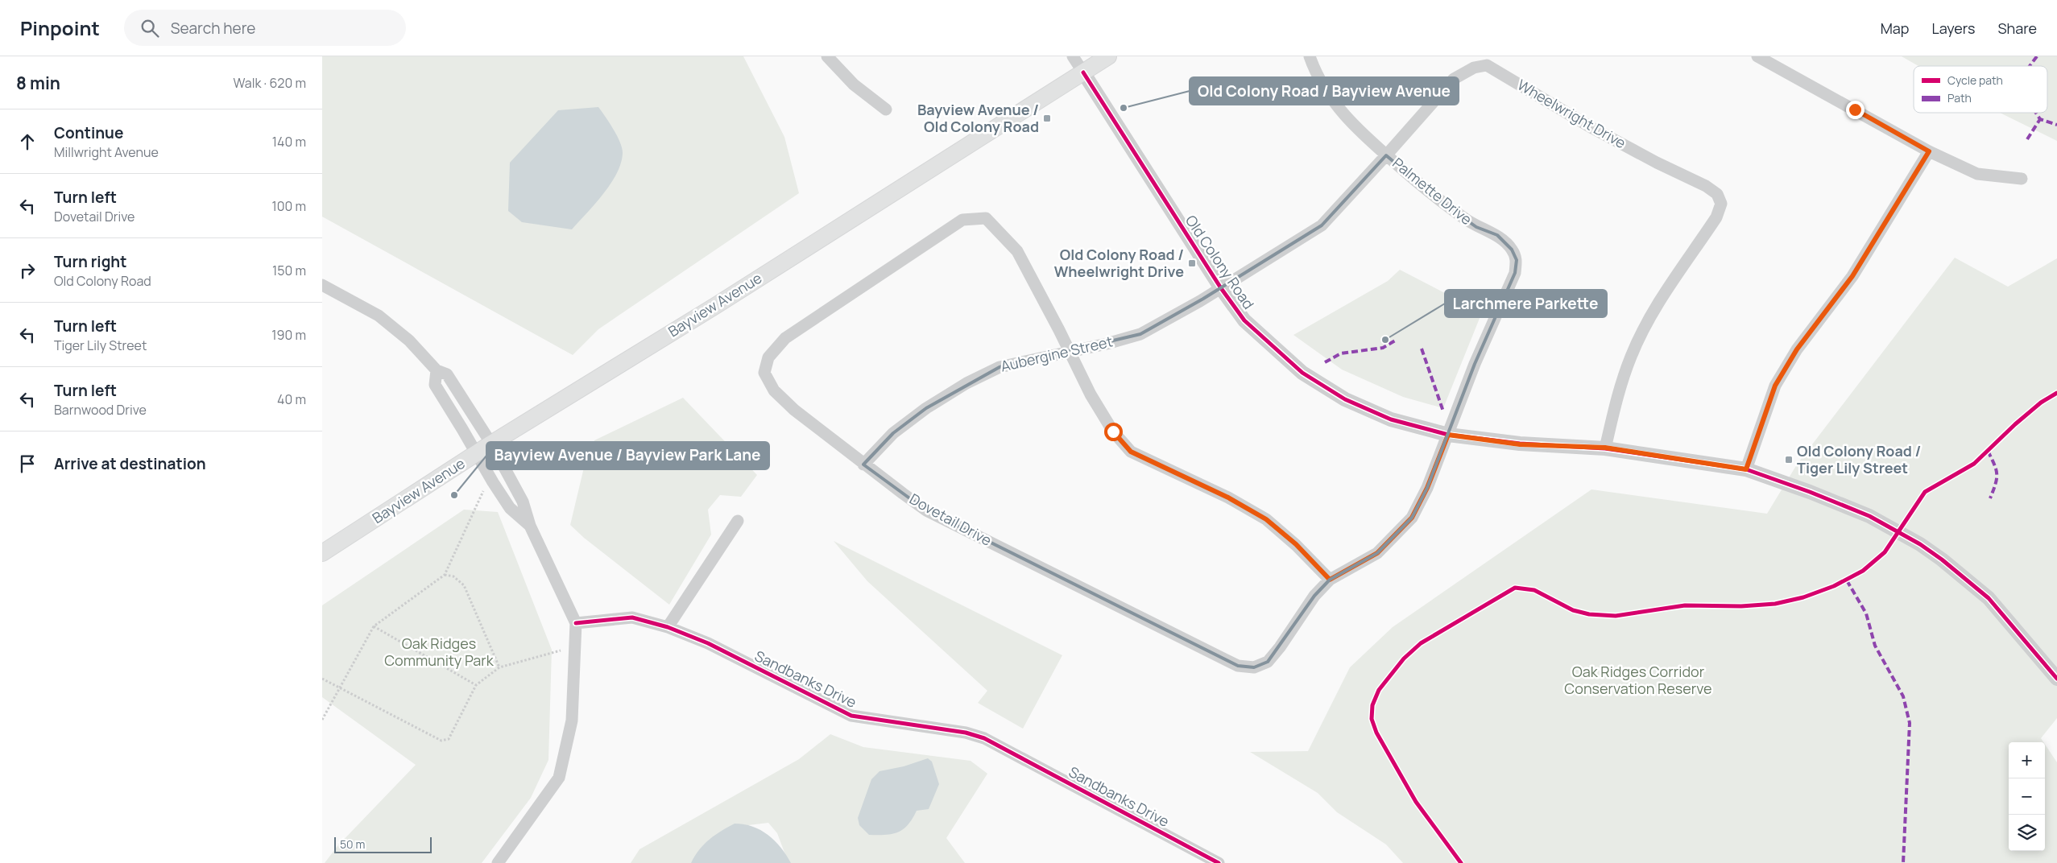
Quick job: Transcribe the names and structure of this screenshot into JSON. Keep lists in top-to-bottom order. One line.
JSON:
{"streets":{"main road":["Bayview Avenue"],"street":["Wheelwright Drive","Palmette Drive","Old Colony Road","Aubergine Street","Dovetail Drive","Sandbanks Drive"]},"crossings":[["Wheelwright Drive","Palmette Drive"],["Wheelwright Drive","Old Colony Road"],["Wheelwright Drive","Aubergine Street"],["Palmette Drive","Old Colony Road"],["Palmette Drive","Dovetail Drive"],["Old Colony Road","Bayview Avenue"],["Old Colony Road","Aubergine Street"],["Old Colony Road","Dovetail Drive"],["Aubergine Street","Dovetail Drive"]],"parks":["Oak Ridges Community Park","Oak Ridges Corridor Conservation Reserve"],"places":{"other":["Old Colony Road / Bayview Avenue","Larchmere Parkette","Bayview Avenue / Bayview Park Lane"],"transit":["Bayview Avenue / Old Colony Road","Old Colony Road / Wheelwright Drive","Old Colony Road / Tiger Lily Street"]},"legend":["Cycle path","Path"],"scale_bar":"50 m","page":{"header":"Pinpoint","search":"Search here","nav":["Map","Layers","Share"],"heading":["8 min","Walk · 620 m"],"list":[["Continue","Millwright Avenue","140 m"],["Turn left","Dovetail Drive","100 m"],["Turn right","Old Colony Road","150 m"],["Turn left","Tiger Lily Street","190 m"],["Turn left","Barnwood Drive","40 m"],"Arrive at destination"],"map_buttons":["+","−"],"scale":"50 m"}}
